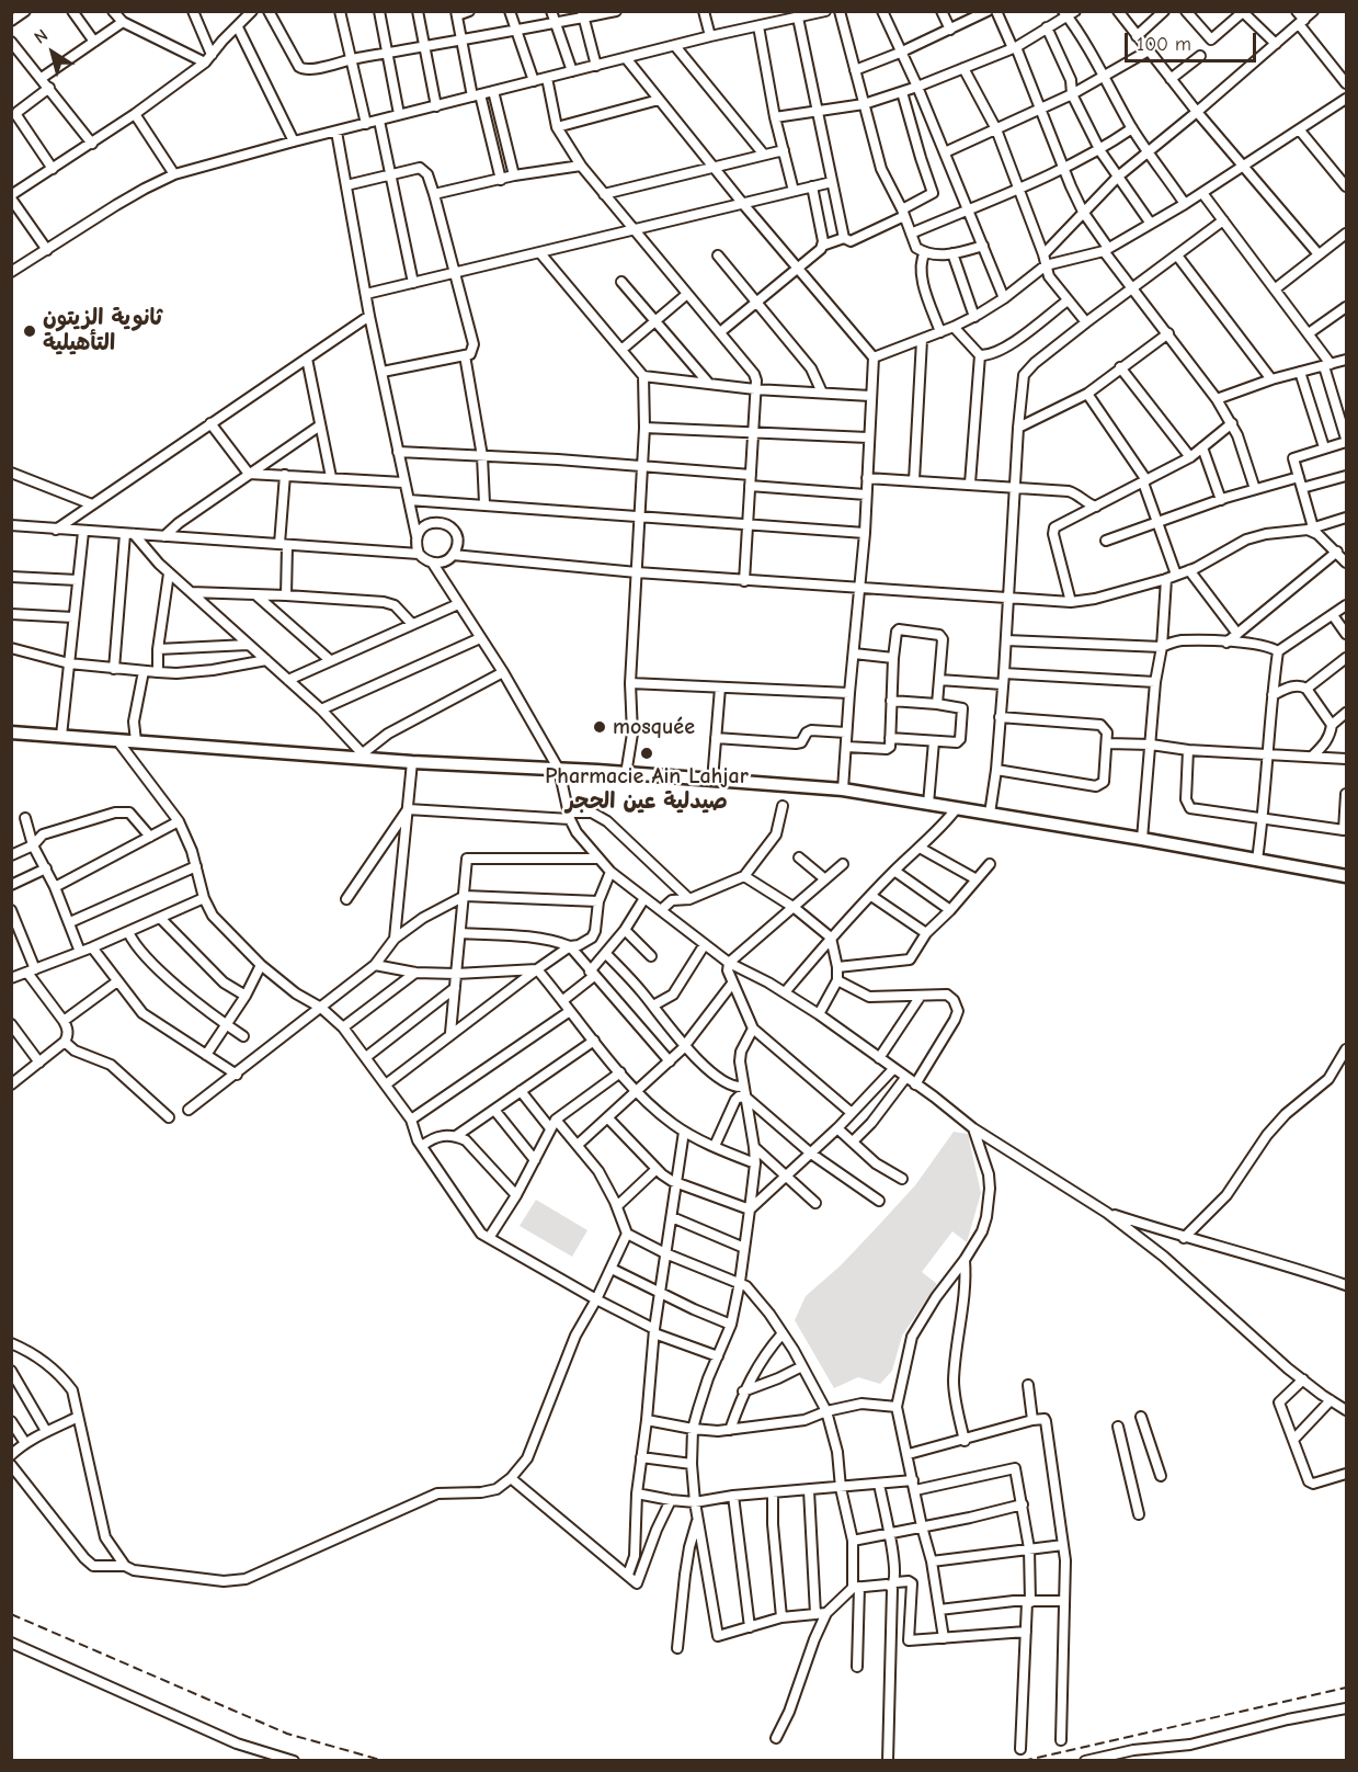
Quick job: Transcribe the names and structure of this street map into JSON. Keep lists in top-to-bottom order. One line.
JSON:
{"places":["ثانوية الزيتون التأهيلية","mosquée","Pharmacie Ain Lahjar صيدلية عين الحجر"],"scale_bar":"100 m","north":"top left"}
